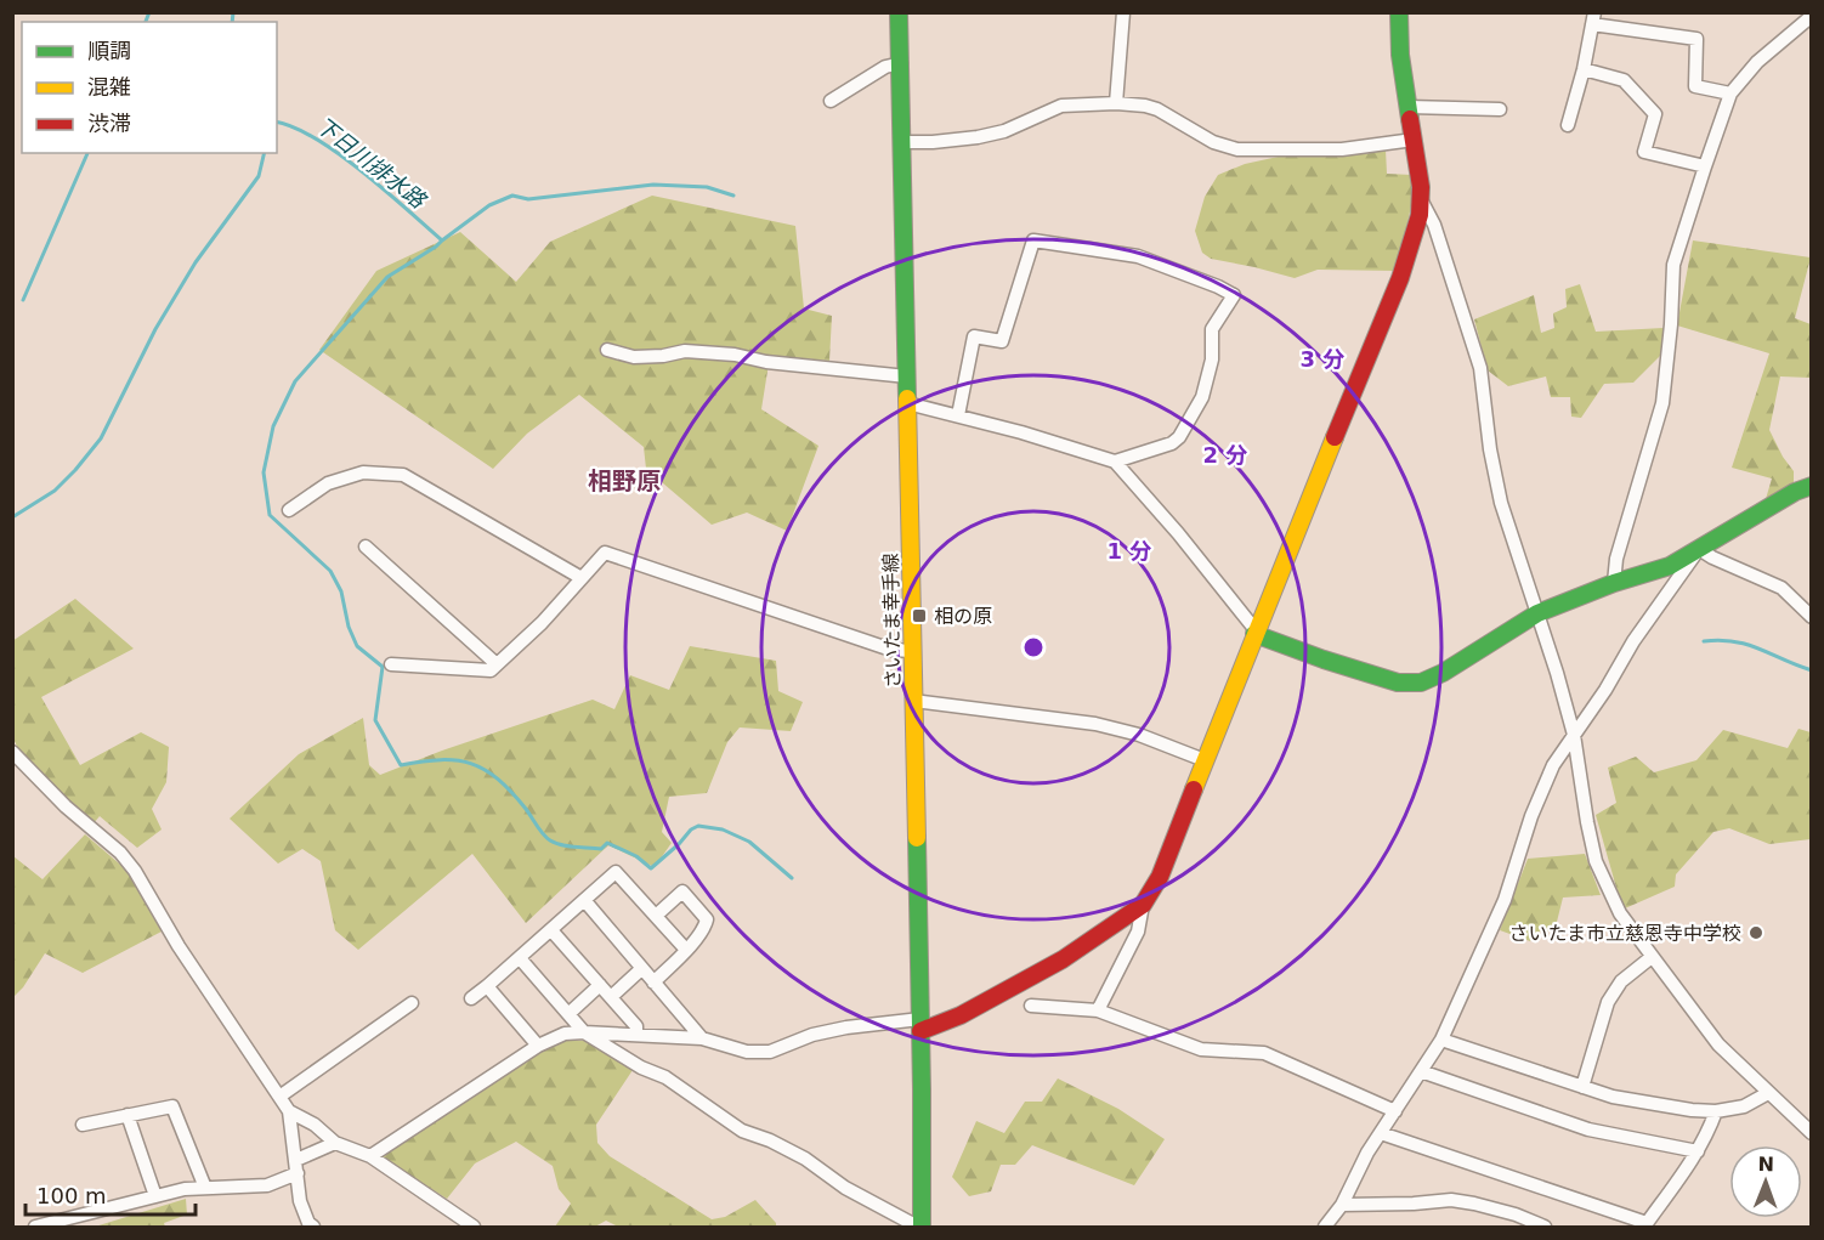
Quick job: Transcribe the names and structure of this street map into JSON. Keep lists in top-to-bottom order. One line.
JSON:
{"streets":{"street":["さいたま幸手線"]},"districts":["相野原"],"water":["下日川排水路"],"places":{"transit":["相の原"],"other":["さいたま市立慈恩寺中学校"]},"legend":["順調","混雑","渋滞"],"scale_bar":"100 m","north":"top","rings":["3 分","2 分","1 分"]}
